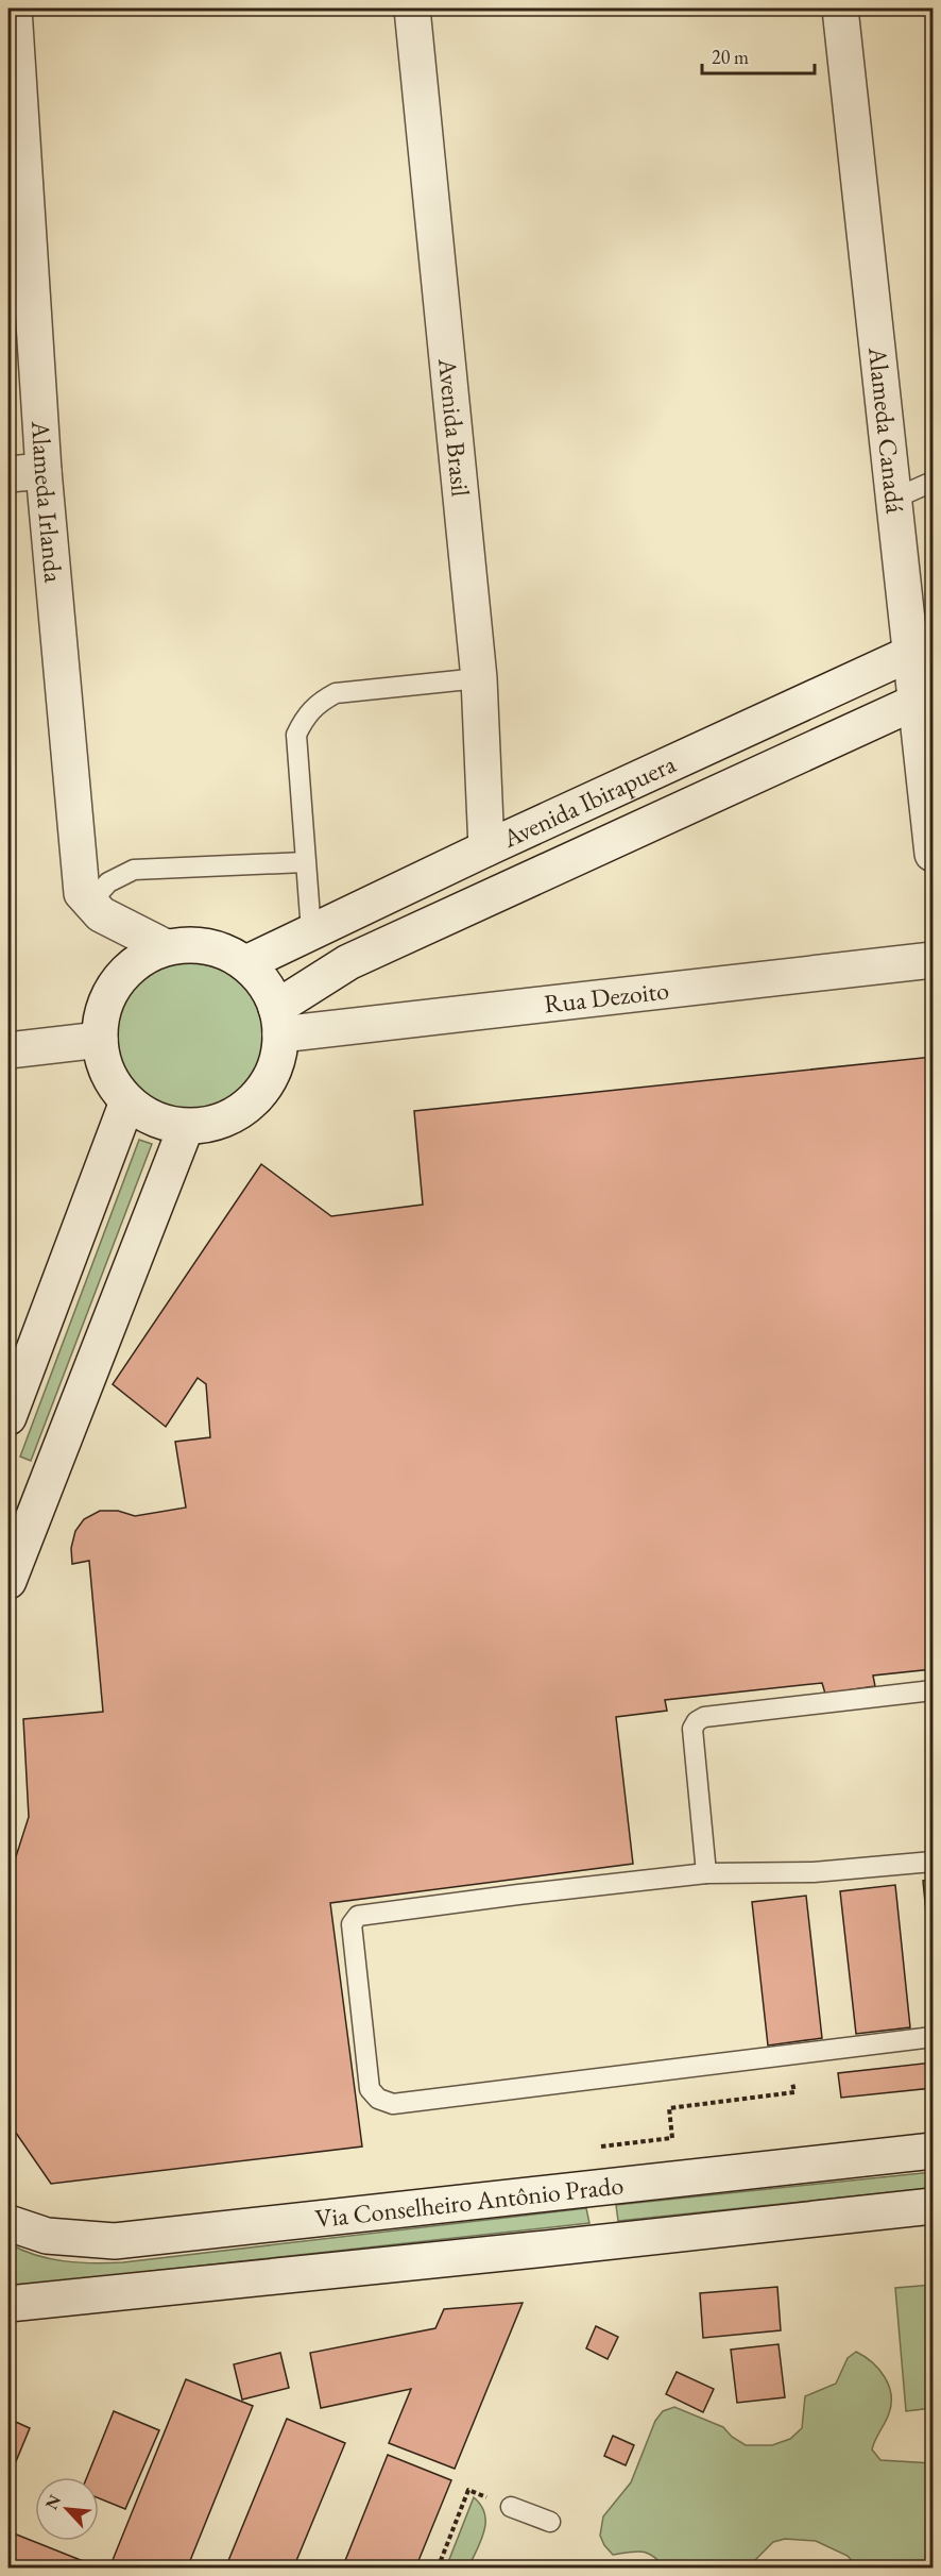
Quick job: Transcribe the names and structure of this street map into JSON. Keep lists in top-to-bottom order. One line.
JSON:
{"streets":{"main road":["Avenida Brasil","Alameda Canadá","Alameda Irlanda","Avenida Ibirapuera","Rua Dezoito","Via Conselheiro Antônio Prado"]},"crossings":[["Avenida Brasil","Avenida Ibirapuera"],["Alameda Canadá","Avenida Ibirapuera"],["Avenida Ibirapuera","Rua Dezoito"]],"scale_bar":"20 m","north":"top left"}
